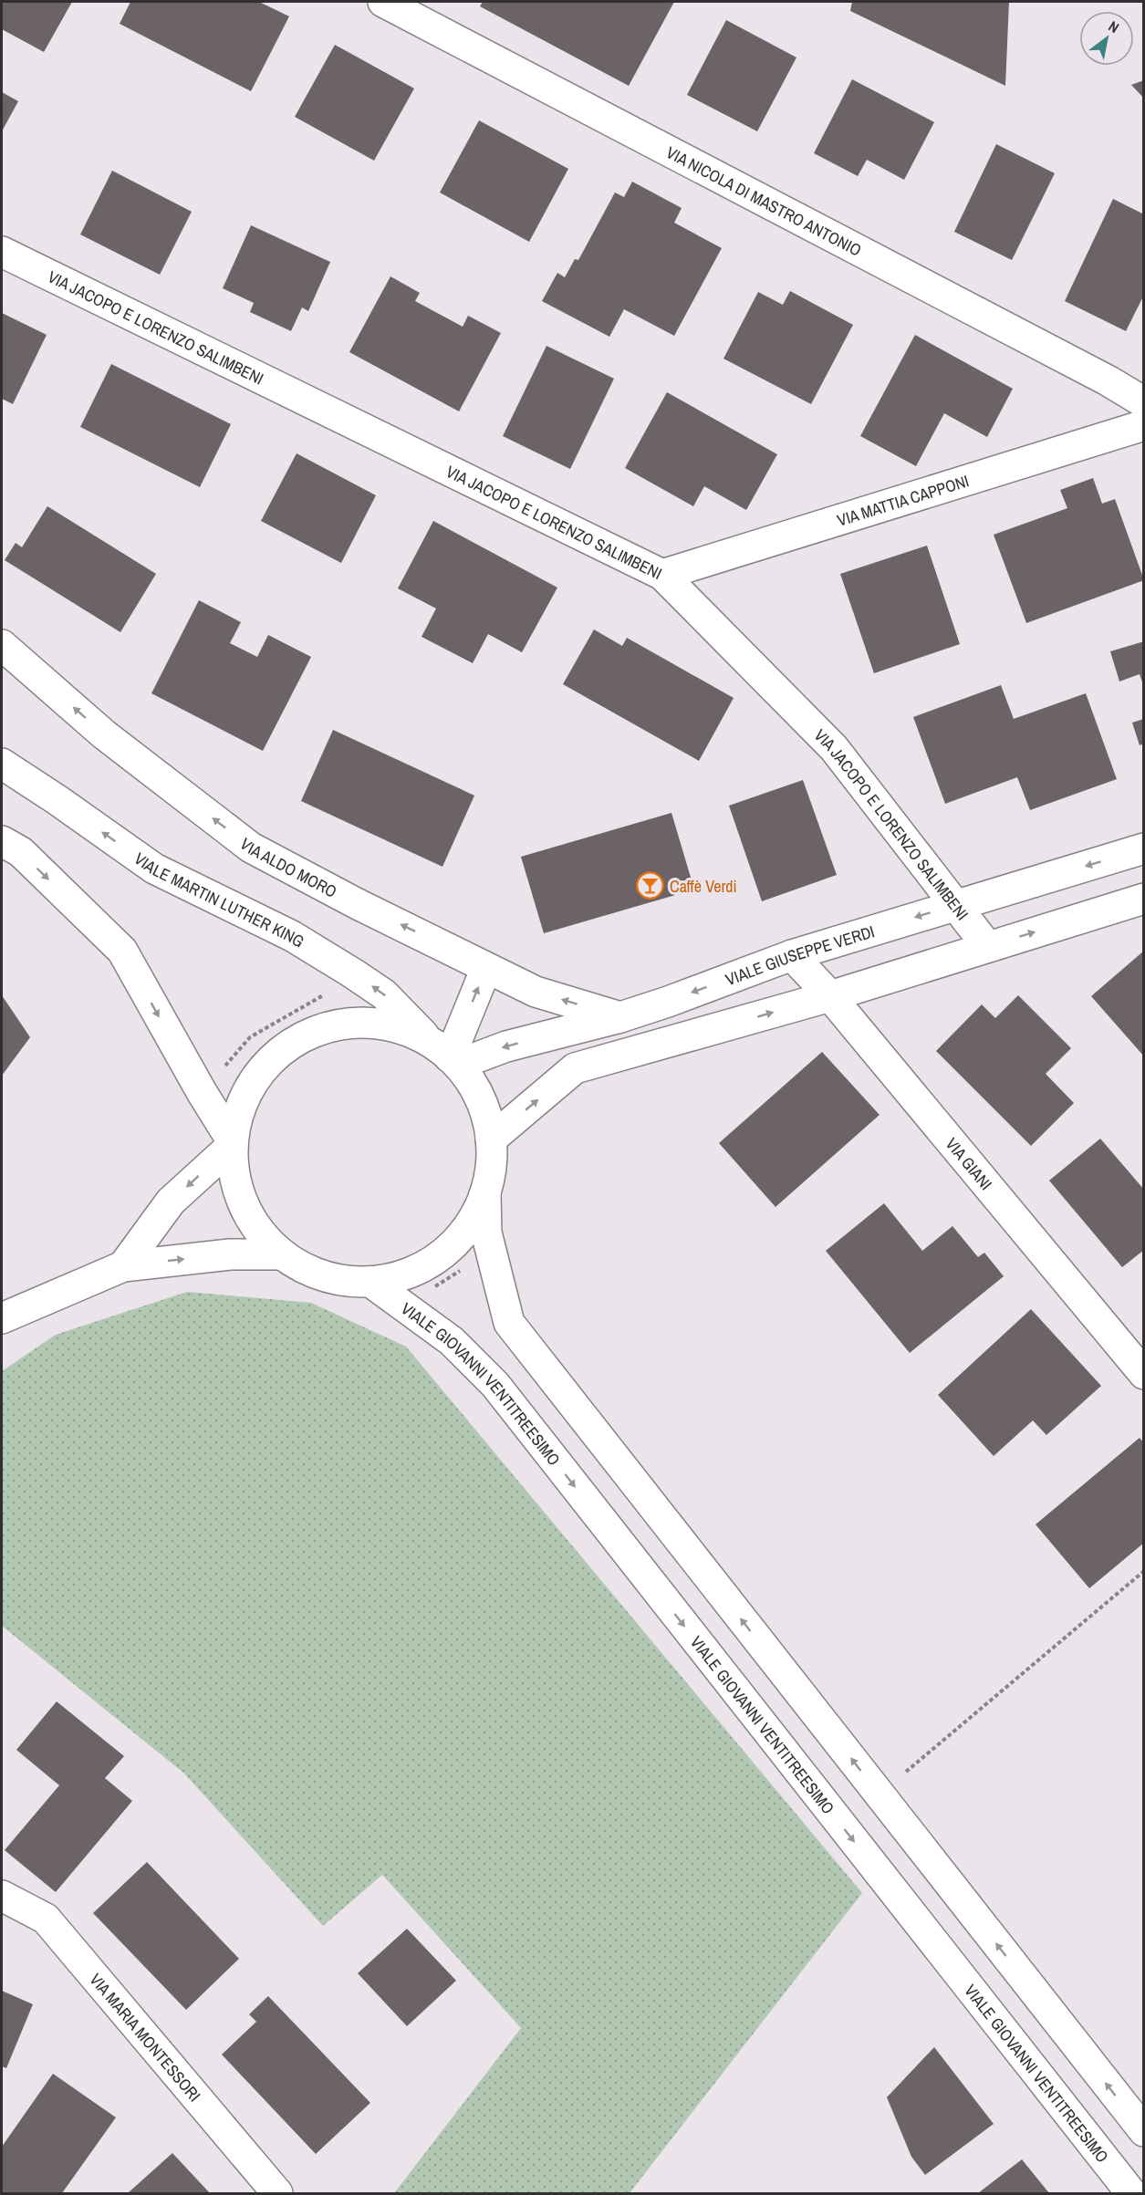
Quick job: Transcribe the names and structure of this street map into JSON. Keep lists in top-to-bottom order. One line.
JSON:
{"streets":{"street":["VIA NICOLA DI MASTRO ANTONIO","VIA JACOPO E LORENZO SALIMBENI","VIA MATTIA CAPPONI","VIA ALDO MORO","VIALE MARTIN LUTHER KING","VIALE GIUSEPPE VERDI","VIA GIANI","VIALE GIOVANNI VENTITREESIMO","VIA MARIA MONTESSORI"]},"crossings":[["VIA JACOPO E LORENZO SALIMBENI","VIA MATTIA CAPPONI"],["VIA JACOPO E LORENZO SALIMBENI","VIALE GIUSEPPE VERDI"],["VIA ALDO MORO","VIALE GIUSEPPE VERDI"],["VIALE MARTIN LUTHER KING","VIALE GIUSEPPE VERDI"],["VIALE GIUSEPPE VERDI","VIA GIANI"]],"places":{"bar":["Caffè Verdi"]},"north":"top right"}
